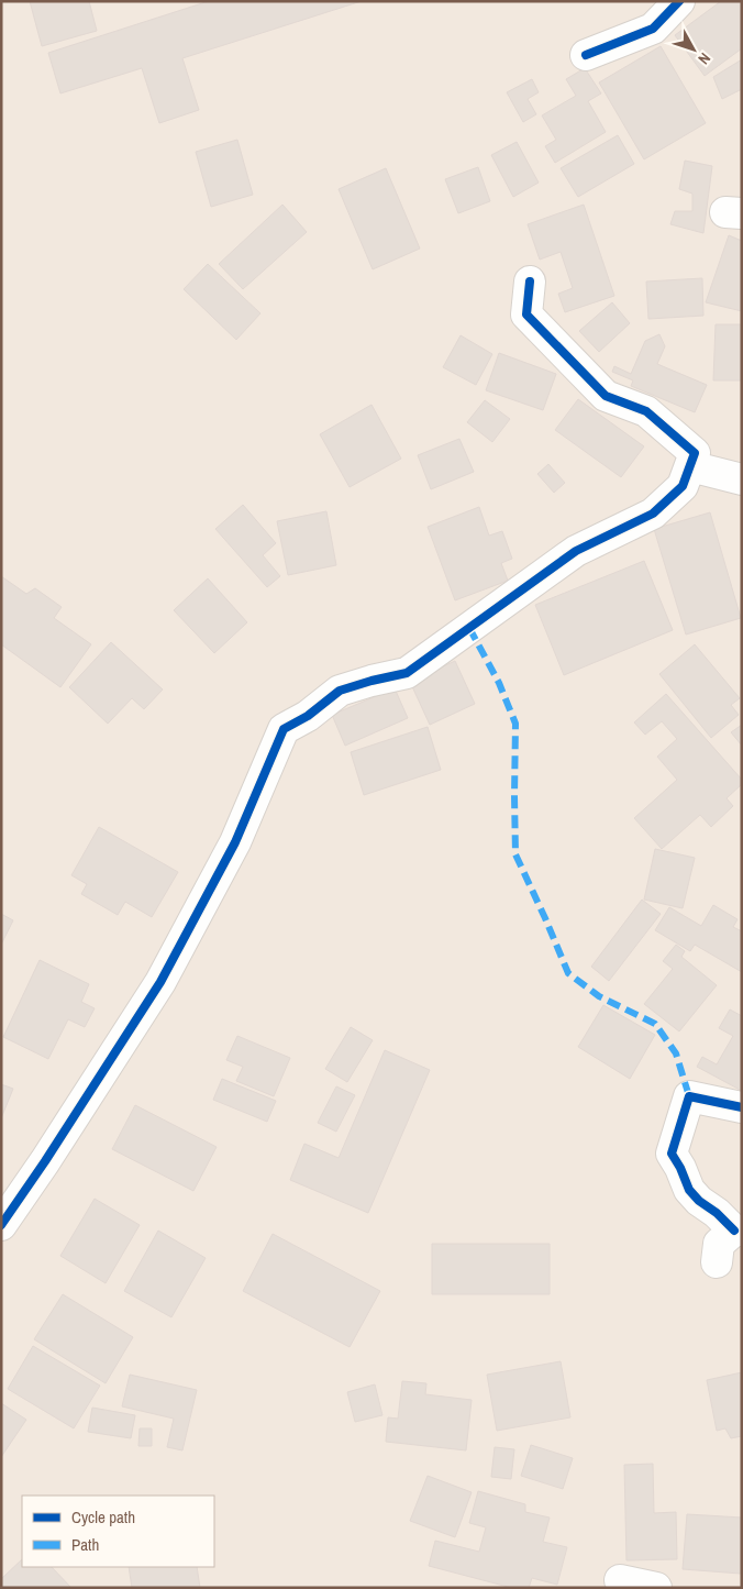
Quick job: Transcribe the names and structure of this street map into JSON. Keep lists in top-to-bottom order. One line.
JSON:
{"legend":["Cycle path","Path"],"north":"bottom right"}
